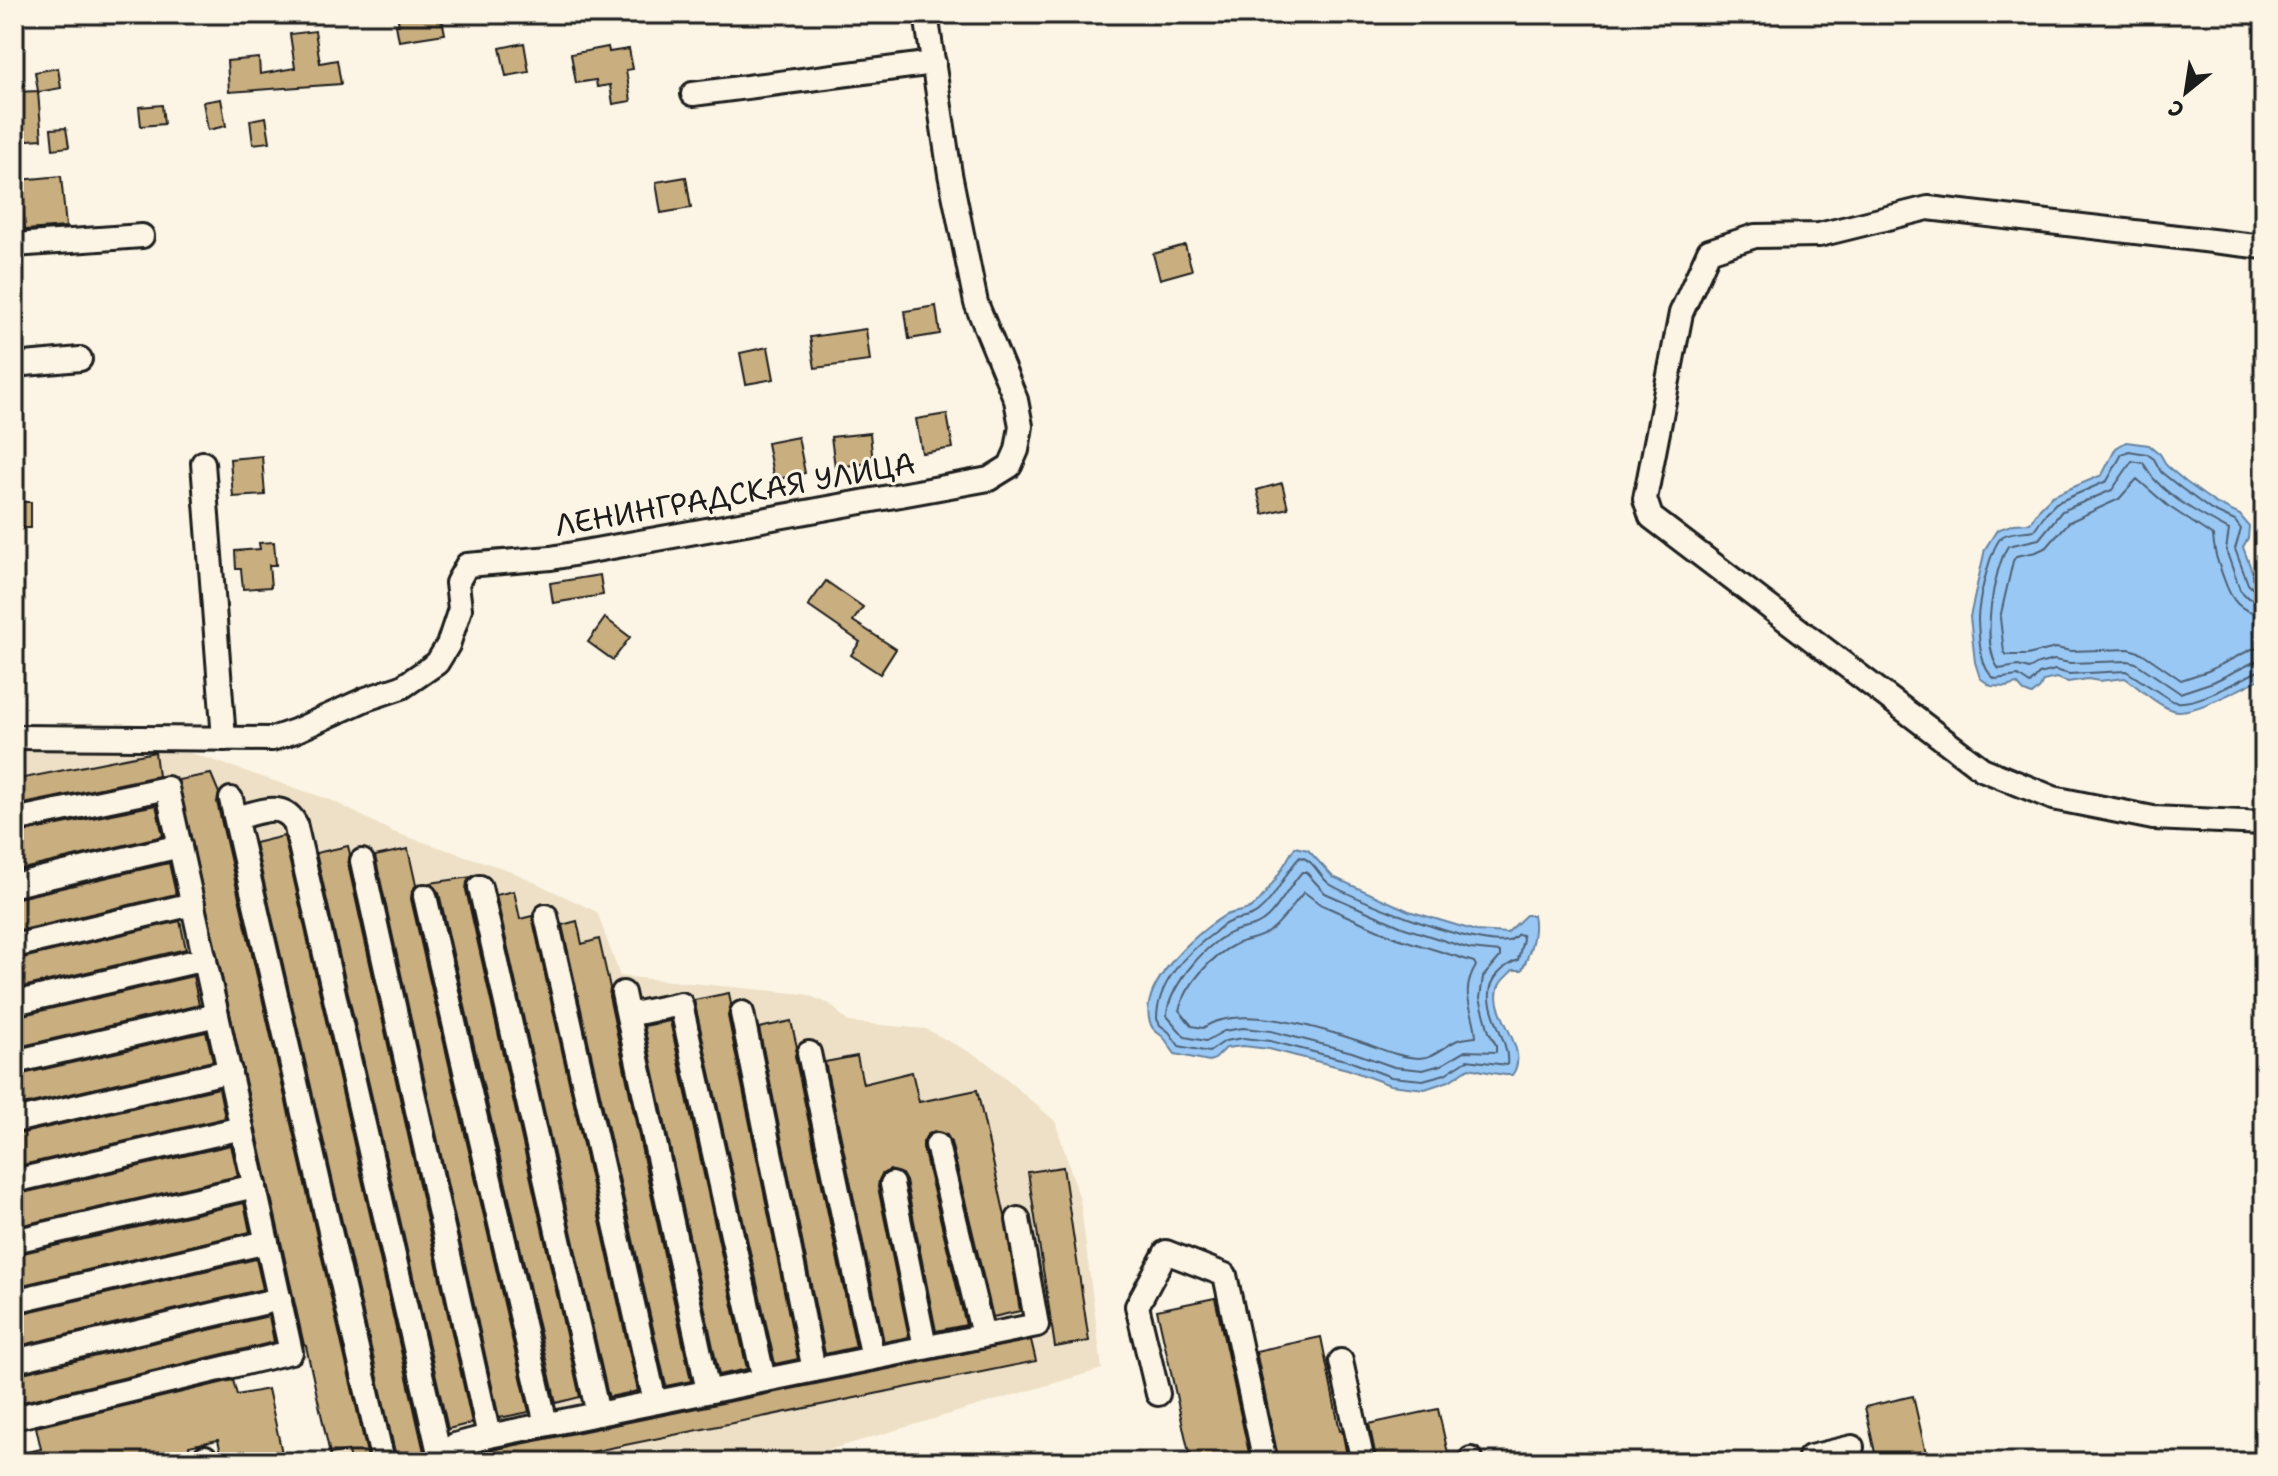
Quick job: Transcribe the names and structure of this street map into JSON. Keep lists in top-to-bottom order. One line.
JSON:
{"streets":{"street":["ЛЕНИНГРАДСКАЯ УЛИЦА"]},"north":"bottom left"}
